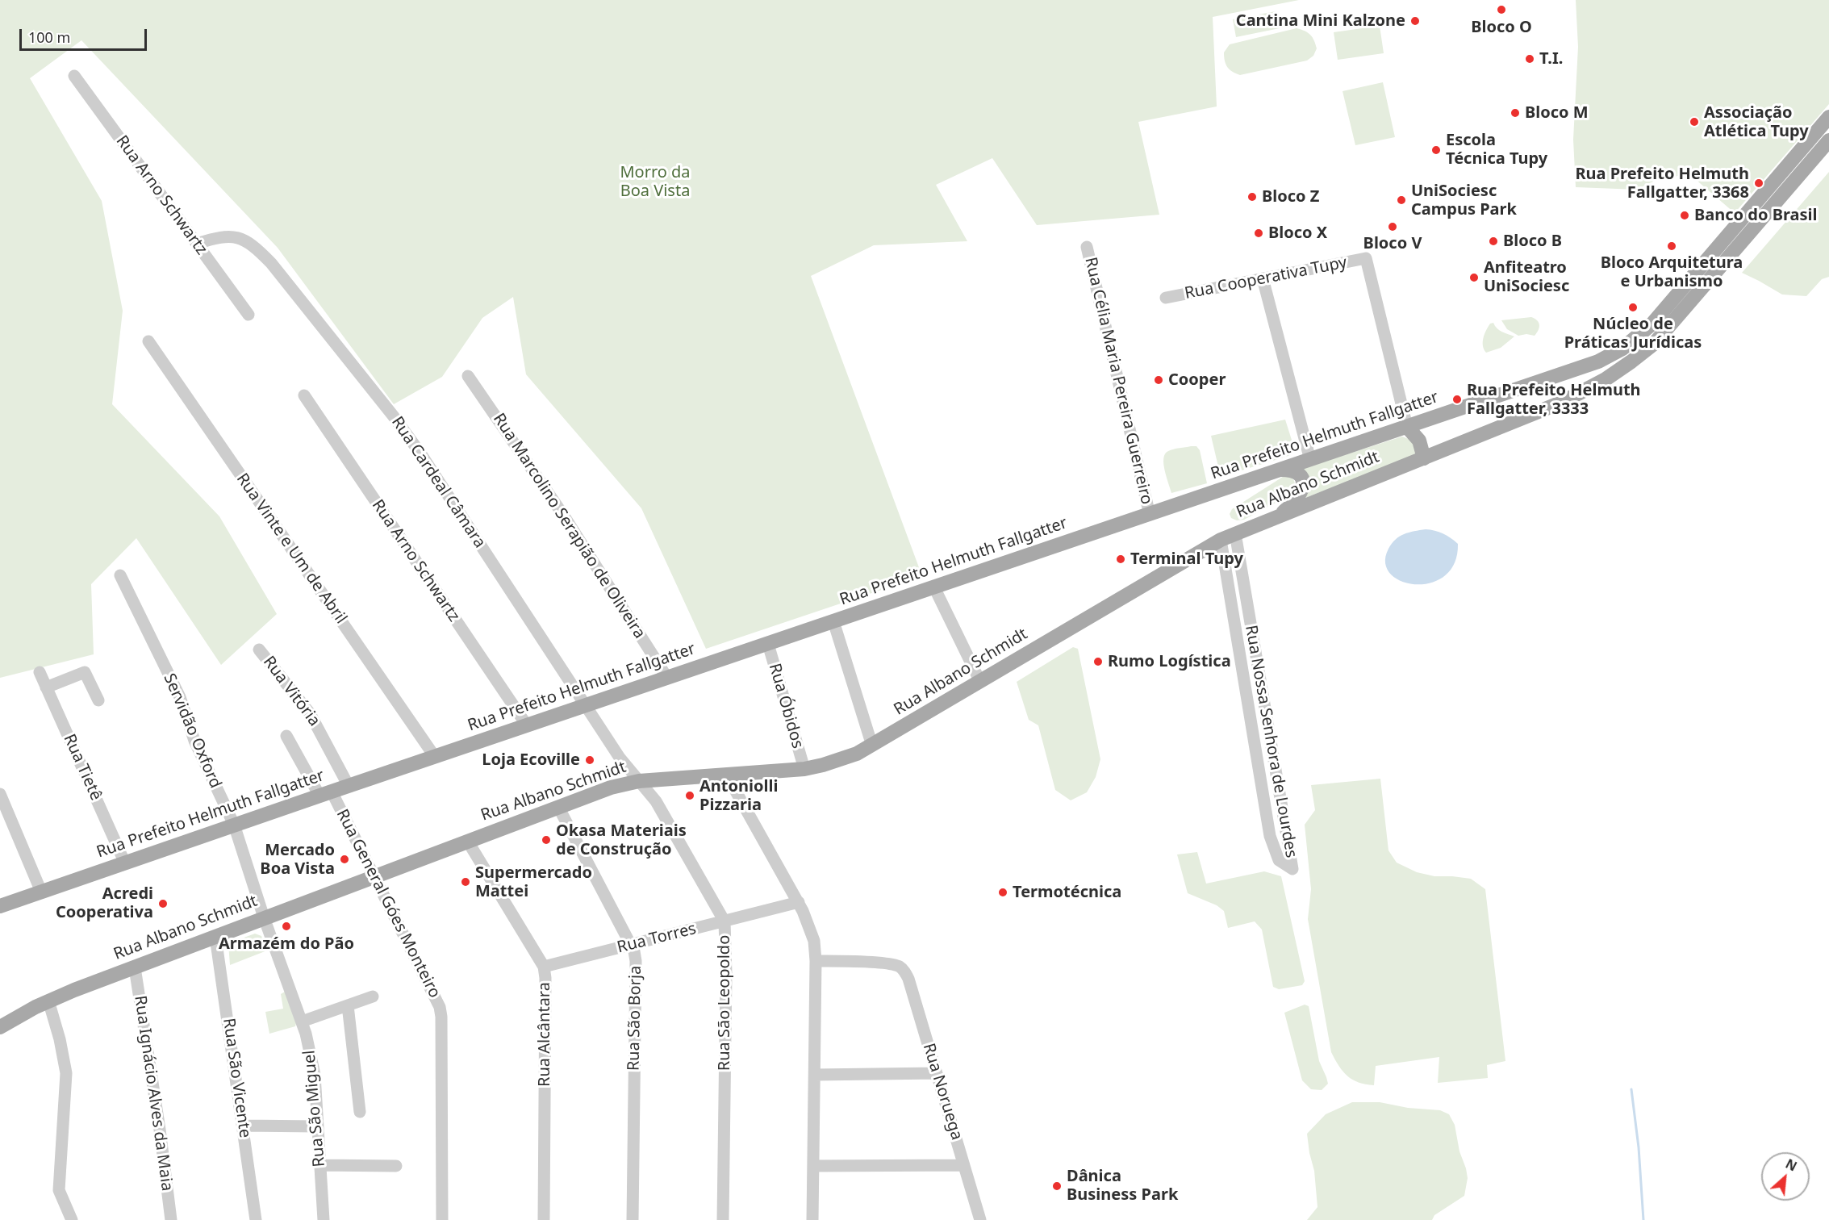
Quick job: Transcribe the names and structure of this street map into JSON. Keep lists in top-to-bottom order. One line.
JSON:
{"streets":{"main road":["Rua Prefeito Helmuth Fallgatter","Rua Albano Schmidt"],"street":["Rua Arno Schwartz","Rua Cooperativa Tupy","Rua Célia Maria Pereira Guerreiro","Rua Cardeal Câmara","Rua Marcolino Serapião de Oliveira","Rua Vinte e Um de Abril","Rua Vitória","Rua Óbidos","Servidão Oxford","Rua Nossa Senhora de Lourdes","Rua Tietê","Rua General Góes Monteiro","Rua Torres","Rua São Leopoldo","Rua São Borja","Rua Alcântara","Rua São Vicente","Rua Noruega","Rua Ignácio Alves da Maia","Rua São Miguel"]},"crossings":[["Rua Arno Schwartz","Rua Prefeito Helmuth Fallgatter"],["Rua Arno Schwartz","Rua Cardeal Câmara"],["Rua Cooperativa Tupy","Rua Prefeito Helmuth Fallgatter"],["Rua Célia Maria Pereira Guerreiro","Rua Prefeito Helmuth Fallgatter"],["Rua Prefeito Helmuth Fallgatter","Rua Cardeal Câmara"],["Rua Prefeito Helmuth Fallgatter","Rua Marcolino Serapião de Oliveira"],["Rua Prefeito Helmuth Fallgatter","Rua Vinte e Um de Abril"],["Rua Prefeito Helmuth Fallgatter","Rua Vitória"],["Rua Prefeito Helmuth Fallgatter","Rua Óbidos"],["Rua Prefeito Helmuth Fallgatter","Servidão Oxford"],["Rua Prefeito Helmuth Fallgatter","Rua Tietê"],["Rua Prefeito Helmuth Fallgatter","Rua General Góes Monteiro"],["Rua Cardeal Câmara","Rua Albano Schmidt"],["Rua Cardeal Câmara","Rua São Leopoldo"],["Rua Albano Schmidt","Rua Óbidos"],["Rua Albano Schmidt","Servidão Oxford"],["Rua Albano Schmidt","Rua Nossa Senhora de Lourdes"],["Rua Albano Schmidt","Rua General Góes Monteiro"],["Rua Albano Schmidt","Rua São Leopoldo"],["Rua Albano Schmidt","Rua São Borja"],["Rua Albano Schmidt","Rua Alcântara"],["Rua Albano Schmidt","Rua São Vicente"],["Rua Albano Schmidt","Rua Ignácio Alves da Maia"],["Rua Albano Schmidt","Rua São Miguel"],["Servidão Oxford","Rua São Miguel"],["Rua Torres","Rua São Leopoldo"],["Rua Torres","Rua São Borja"],["Rua Torres","Rua Alcântara"]],"parks":["Morro da Boa Vista"],"places":["Bloco O","Cantina Mini Kalzone","T.I.","Bloco M","Associação Atlética Tupy","Escola Técnica Tupy","Rua Prefeito Helmuth Fallgatter, 3368","Bloco Z","UniSociesc Campus Park","Banco do Brasil","Bloco V","Bloco X","Bloco B","Bloco Arquitetura e Urbanismo","Anfiteatro UniSociesc","Núcleo de Práticas Jurídicas","Cooper","Rua Prefeito Helmuth Fallgatter, 3333","Terminal Tupy","Rumo Logística","Loja Ecoville","Antoniolli Pizzaria","Okasa Materiais de Construção","Mercado Boa Vista","Supermercado Mattei","Termotécnica","Acredi Cooperativa","Armazém do Pão","Dânica Business Park"],"scale_bar":"100 m","north":"top right"}
